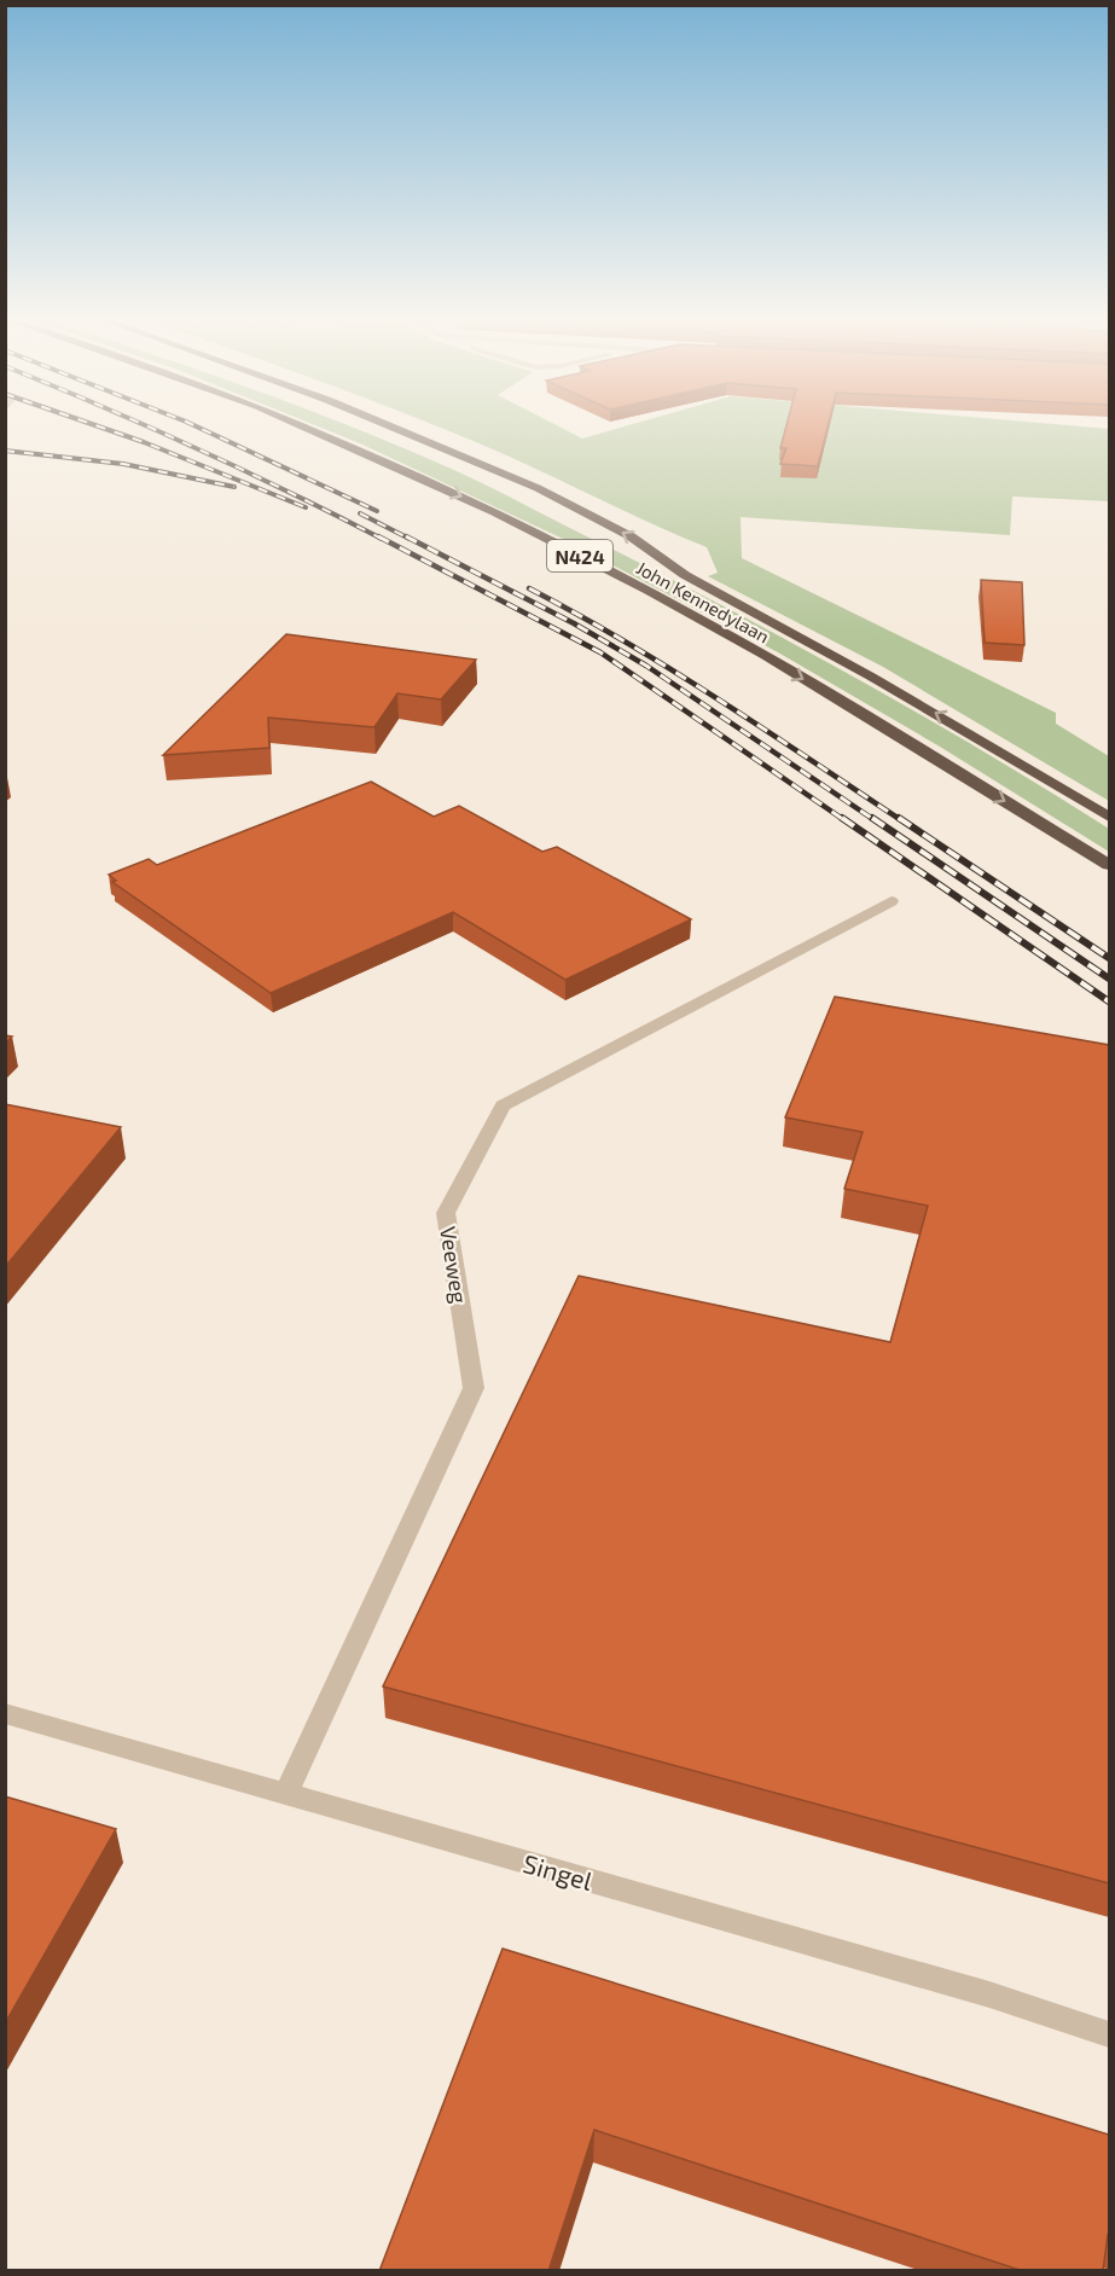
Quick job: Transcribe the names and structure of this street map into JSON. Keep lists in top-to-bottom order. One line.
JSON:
{"streets":{"highway":["N424","John Kennedylaan"],"street":["Veeweg","Singel"]},"crossings":[["Veeweg","Singel"]]}
